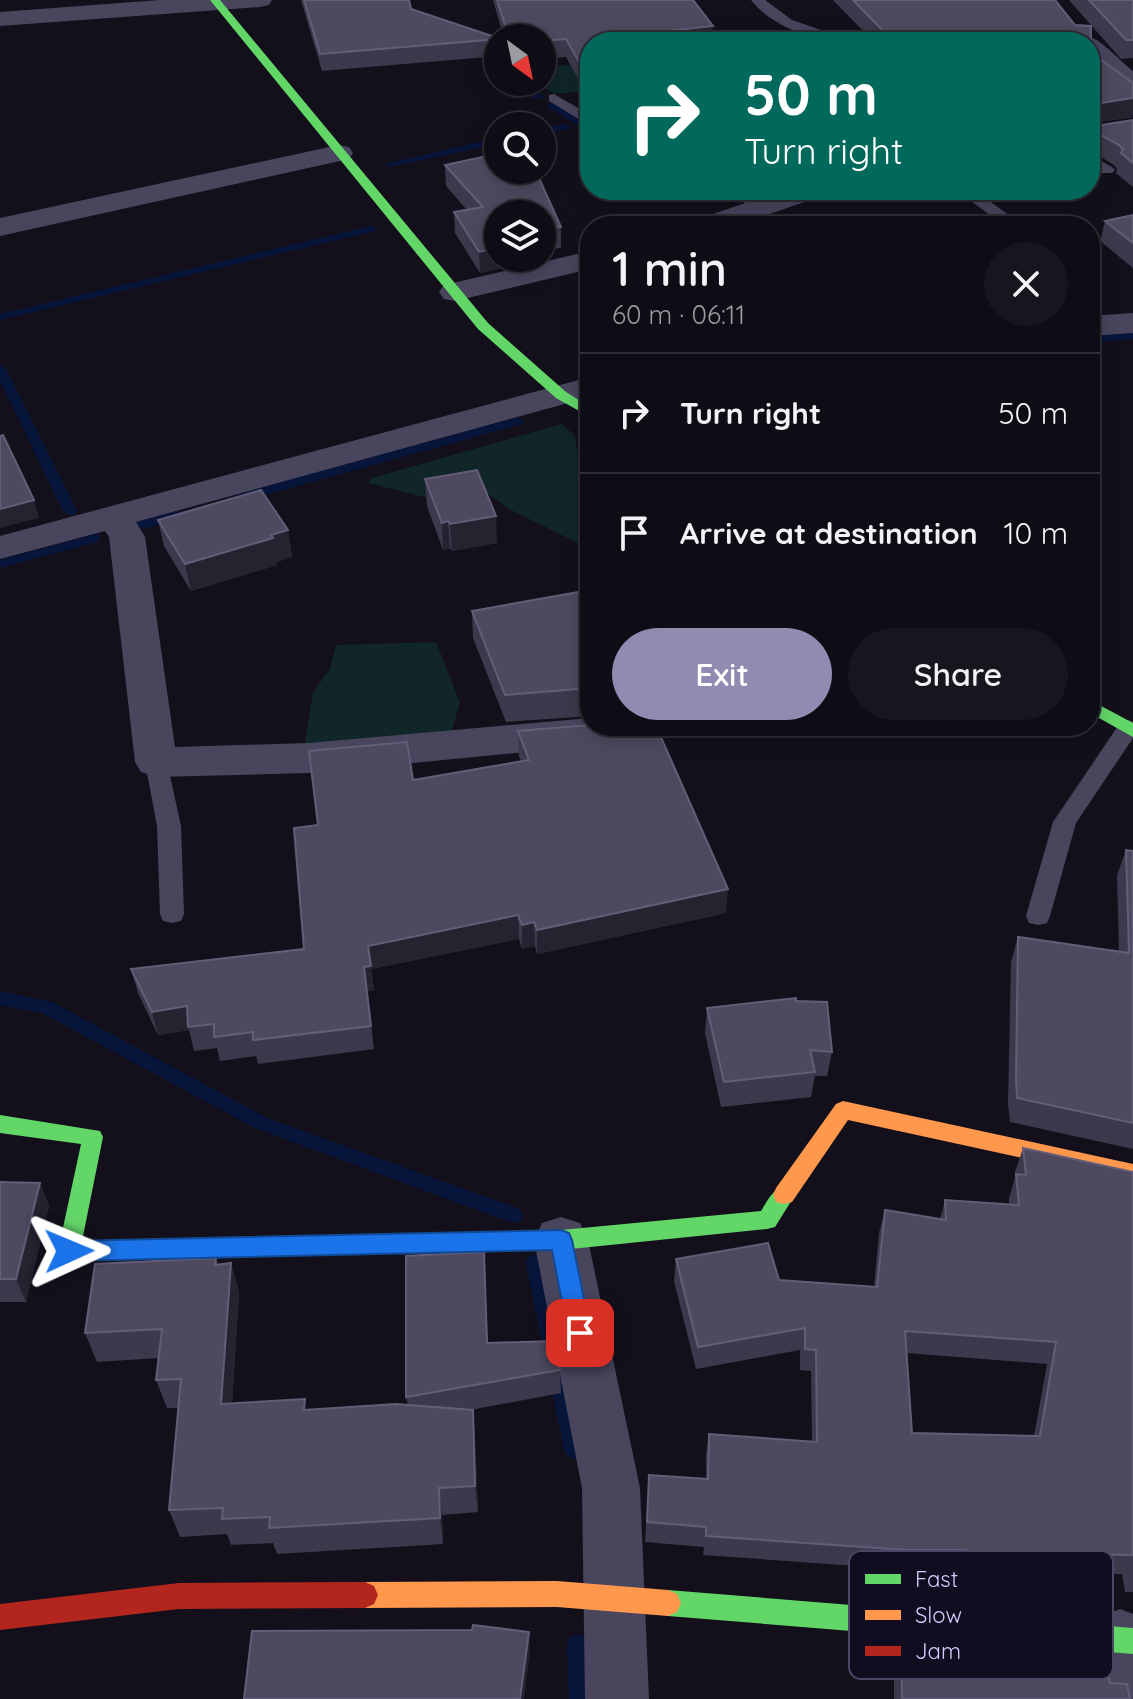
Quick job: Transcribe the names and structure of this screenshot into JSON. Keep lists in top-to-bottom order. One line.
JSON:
{"legend":["Fast","Slow","Jam"],"north":"bottom right","page":{"turn":["50 m","Turn right"],"heading":["1 min","60 m · 06:11"],"list":[{"name":"Turn right","value":"50 m"},{"name":"Arrive at destination","value":"10 m"}],"buttons":["Exit","Share"]}}
